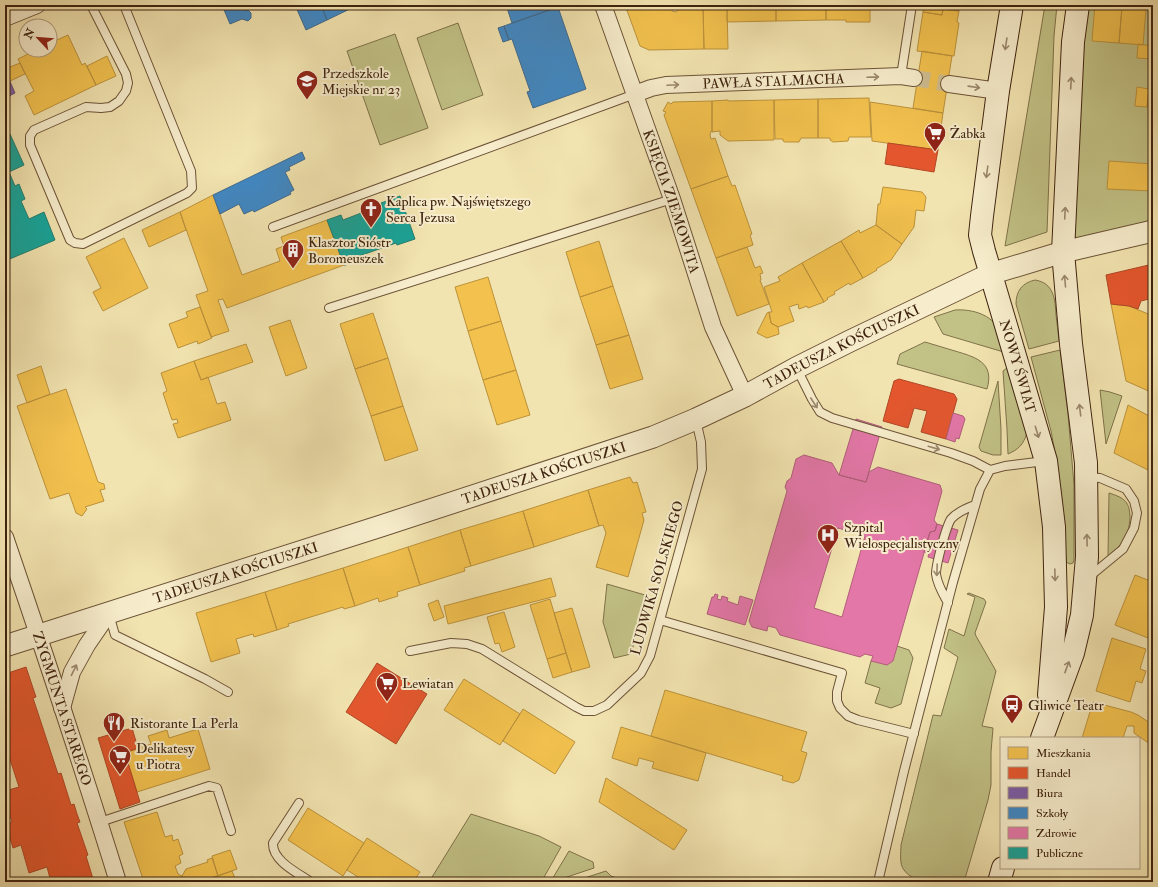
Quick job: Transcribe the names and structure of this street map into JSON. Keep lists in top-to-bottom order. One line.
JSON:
{"streets":{"main road":["NOWY ŚWIAT"],"street":["PAWŁA STALMACHA","KSIĘCIA ZIEMOWITA","TADEUSZA KOŚCIUSZKI","ZYGMUNTA STAREGO"],"lane":["LUDWIKA SOLSKIEGO"]},"crossings":[["PAWŁA STALMACHA","KSIĘCIA ZIEMOWITA"],["KSIĘCIA ZIEMOWITA","TADEUSZA KOŚCIUSZKI"],["TADEUSZA KOŚCIUSZKI","NOWY ŚWIAT"],["TADEUSZA KOŚCIUSZKI","LUDWIKA SOLSKIEGO"],["TADEUSZA KOŚCIUSZKI","ZYGMUNTA STAREGO"]],"one_way":["PAWŁA STALMACHA"],"places":{"school or university":["Przedszkole Miejskie nr 23"],"supermarket":["Żabka","Lewiatan","Delikatesy u Piotra"],"church":["Kaplica pw. Najświętszego Serca Jezusa"],"building":["Klasztor Sióstr Boromeuszek"],"hospital":["Szpital Wielospecjalistyczny"],"bus stop":["Gliwice Teatr"],"restaurant":["Ristorante La Perla"]},"legend":["Mieszkania","Handel","Biura","Szkoły","Zdrowie","Publiczne"],"north":"top left"}
